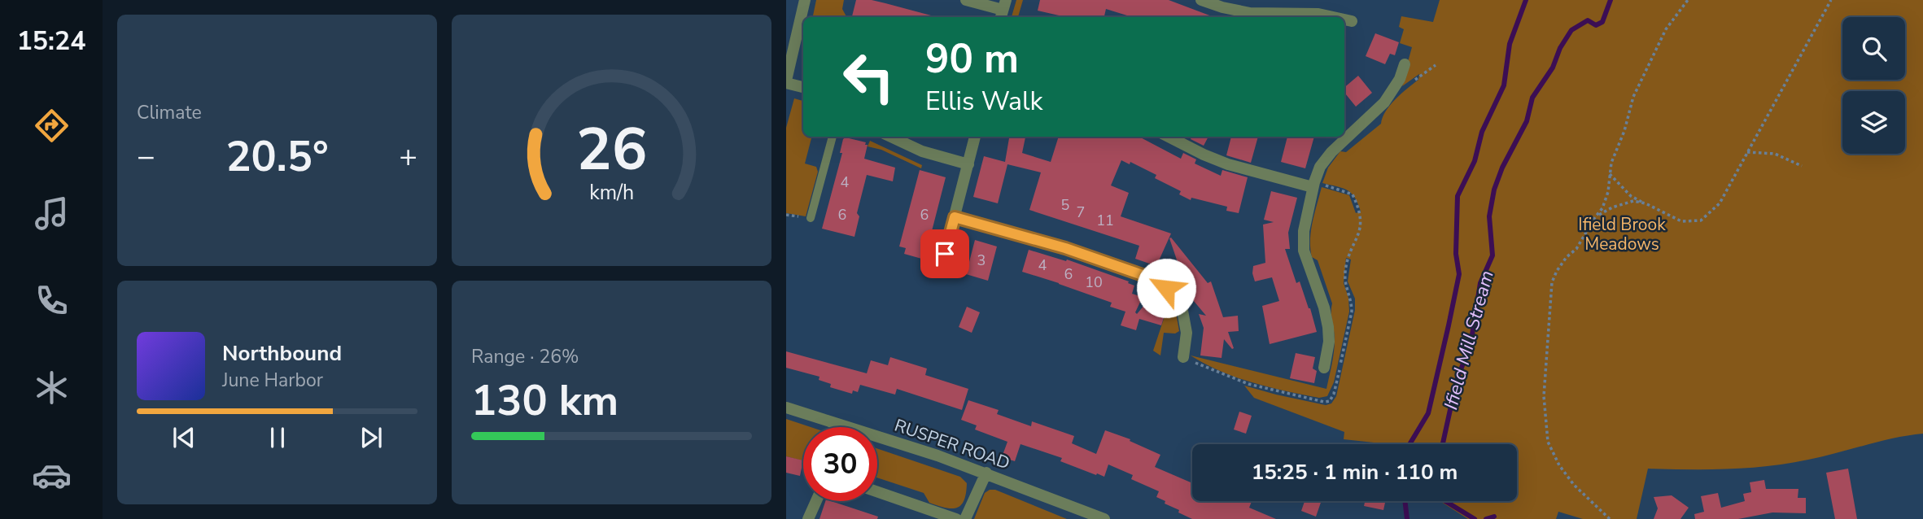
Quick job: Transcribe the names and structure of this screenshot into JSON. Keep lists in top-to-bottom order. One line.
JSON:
{"streets":{"street":["RUSPER ROAD"]},"water":["Ifield Mill Stream"],"parks":["Ifield Brook Meadows"],"house_numbers":["4","5","7","6","6","11","3","4","6","10"],"page":{"tabs":"15:24","tile":["Climate",["Range · 26%","130 km"]],"turn":["90 m","Ellis Walk"],"heat":["−","20.5°","+"],"song":["Northbound","June Harbor"],"limit":"30","trip":"15:25 · 1 min · 110 m","gauge":["26","km/h"]}}
